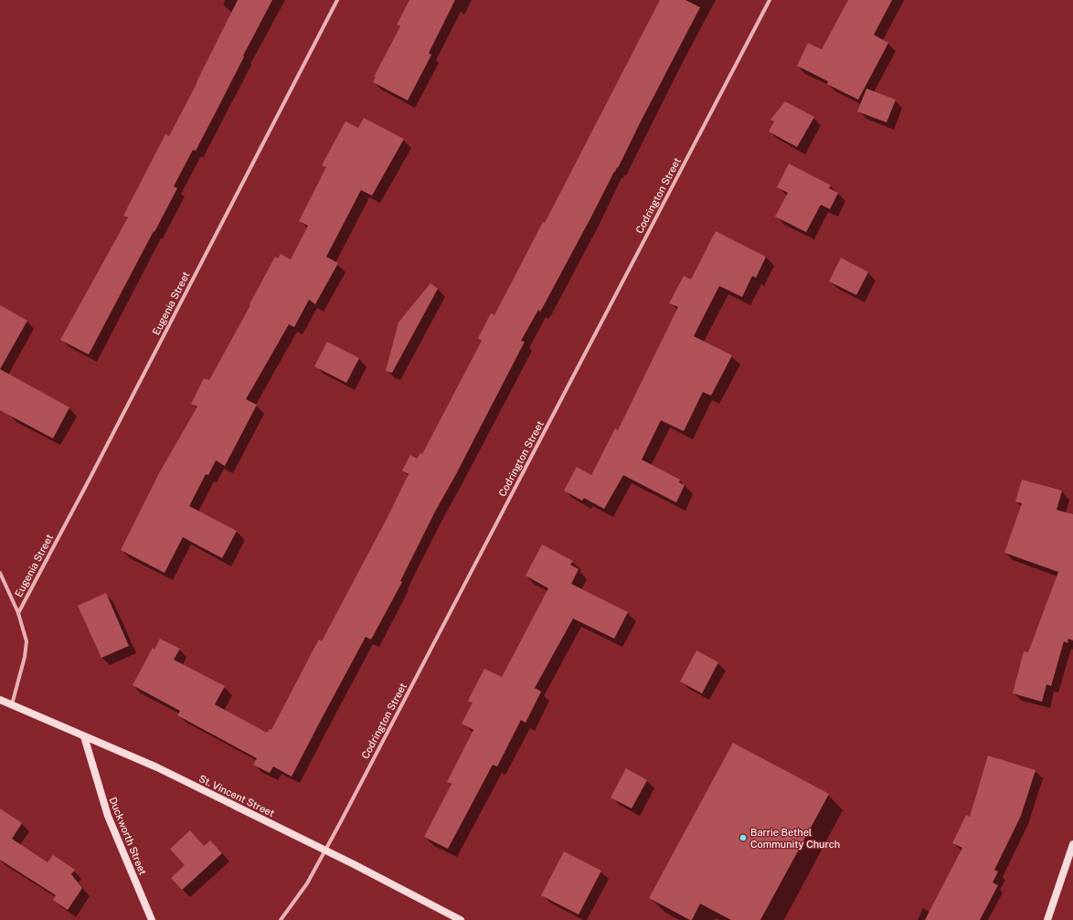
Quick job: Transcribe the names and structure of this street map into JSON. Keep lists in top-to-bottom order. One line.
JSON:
{"streets":{"main road":["St. Vincent Street","Duckworth Street"],"street":["Codrington Street","Eugenia Street"]},"crossings":[["Codrington Street","St. Vincent Street"],["St. Vincent Street","Duckworth Street"]],"places":["Barrie Bethel Community Church"]}
